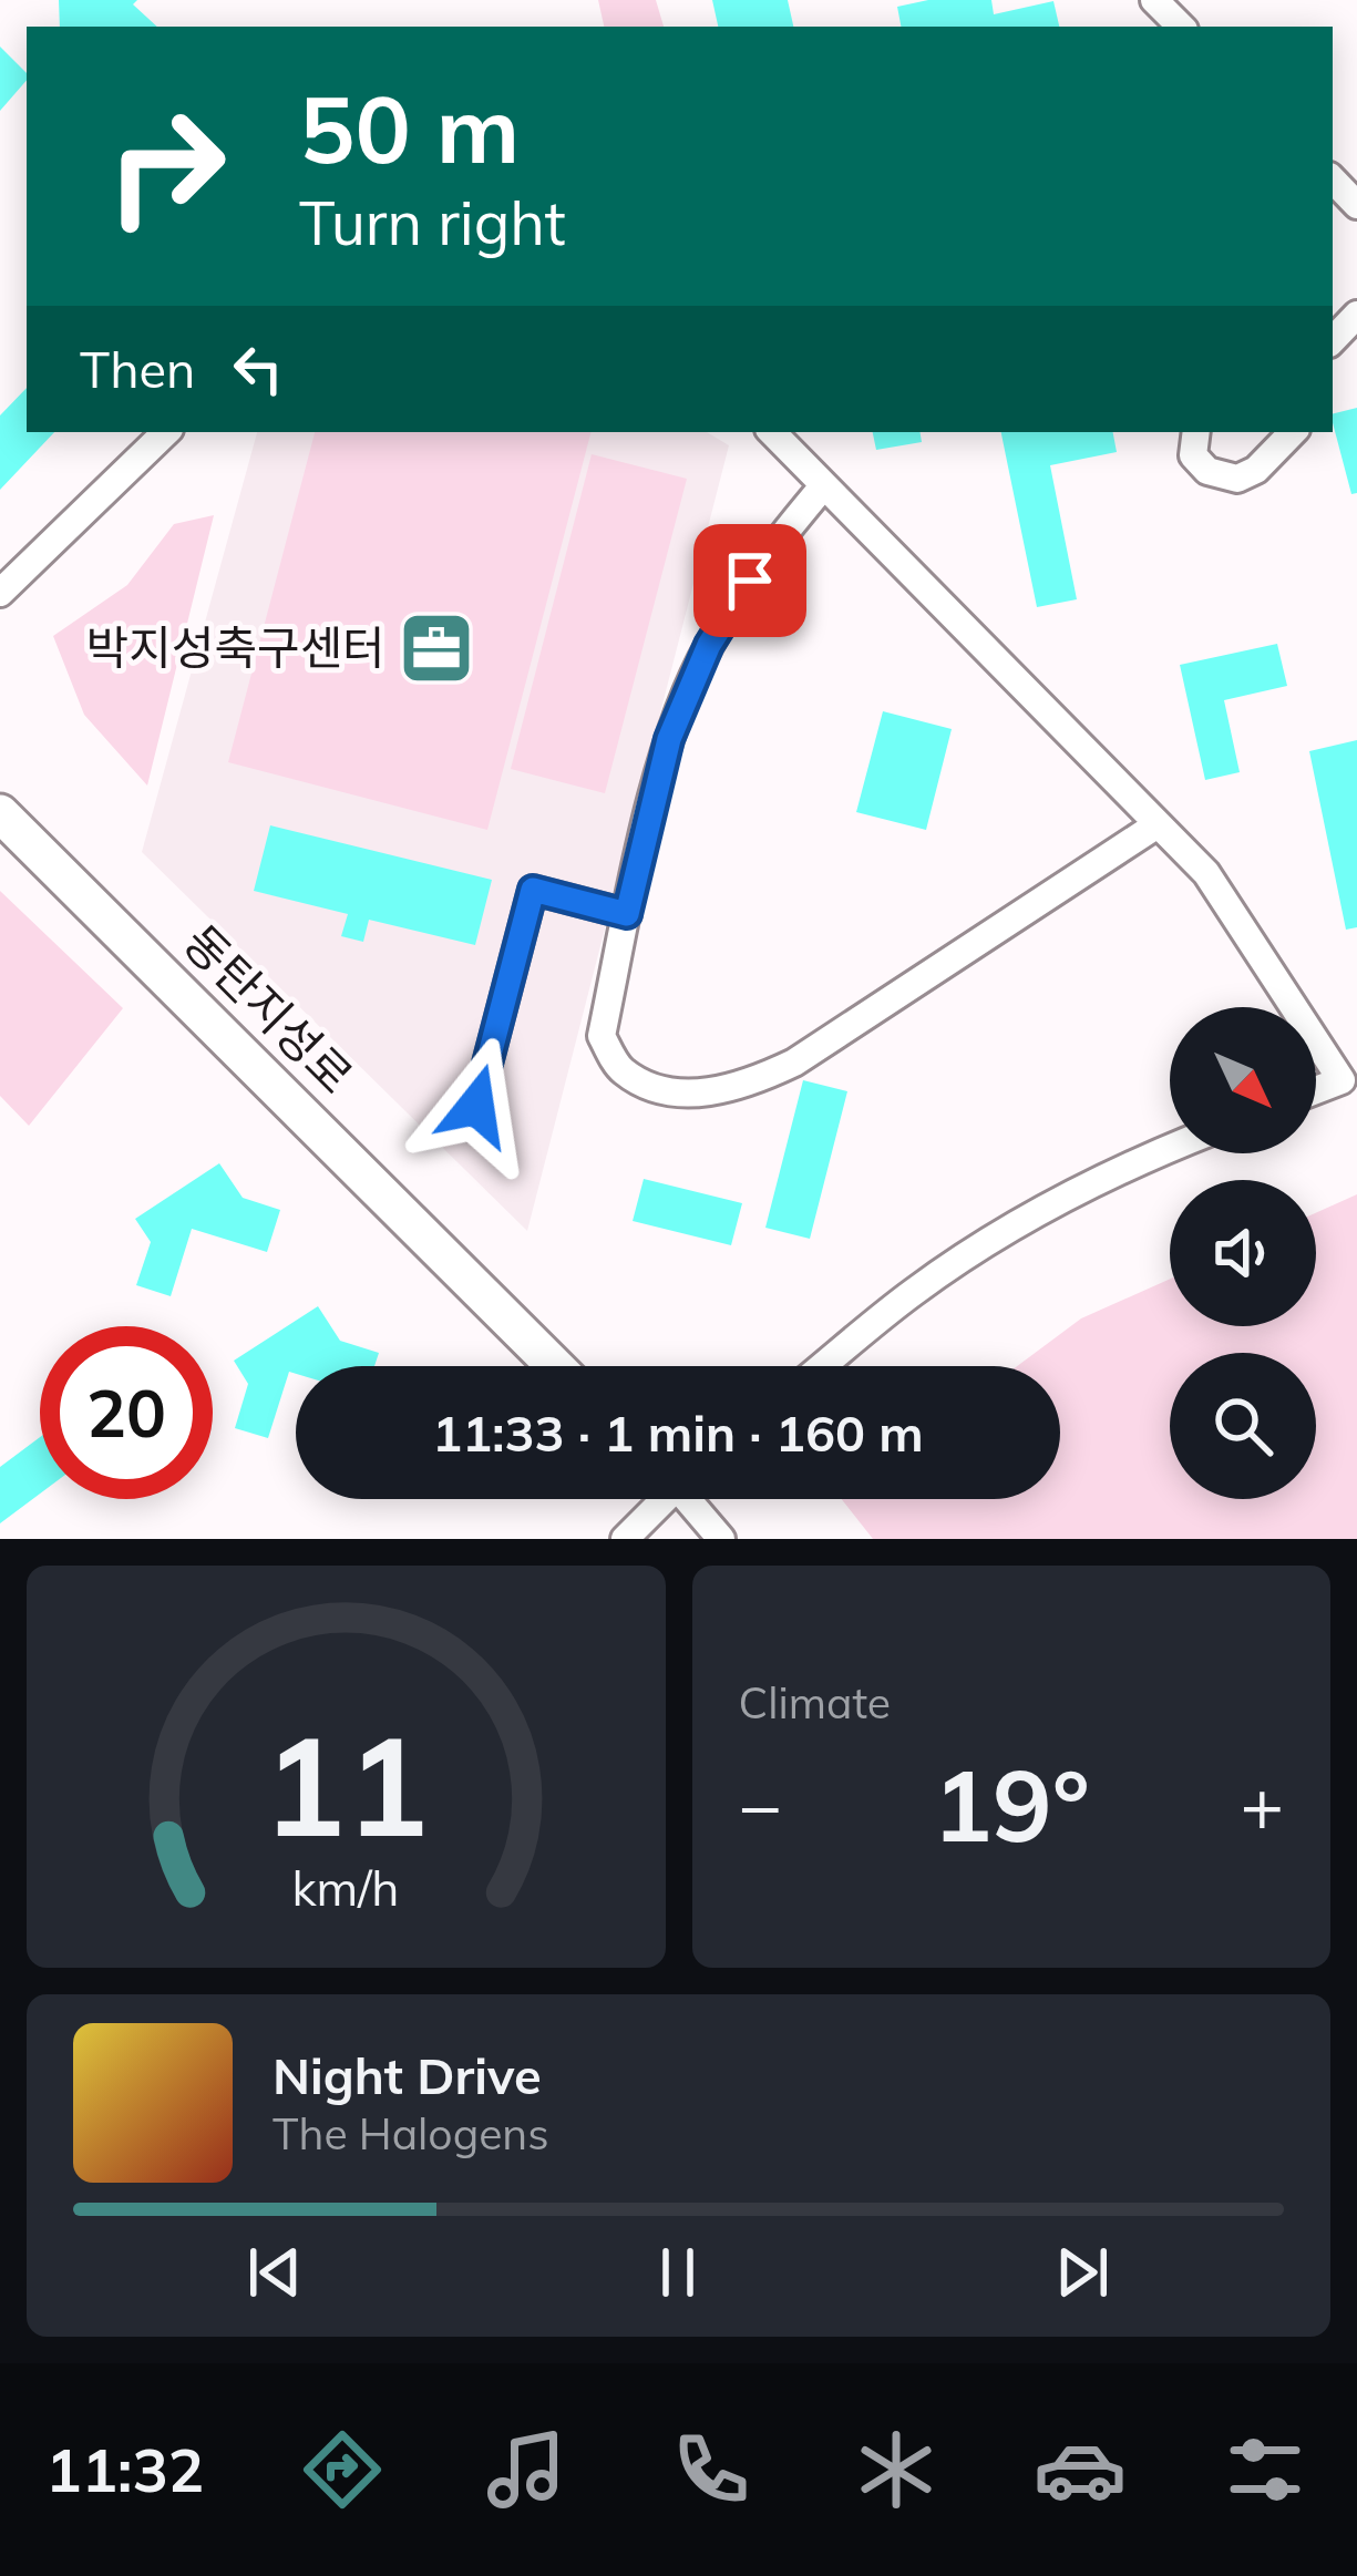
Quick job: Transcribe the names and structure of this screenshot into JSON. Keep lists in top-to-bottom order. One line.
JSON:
{"streets":{"main road":["동탄지성로"]},"places":{"office":["박지성축구센터"]},"north":"bottom right","page":{"turn":["50 m","Turn right"],"then":"Then","limit":"20","trip":"11:33 · 1 min · 160 m","tile":"Climate","heat":["−","19°","+"],"song":["Night Drive","The Halogens"],"tabs":"11:32","gauge":["11","km/h"]}}
